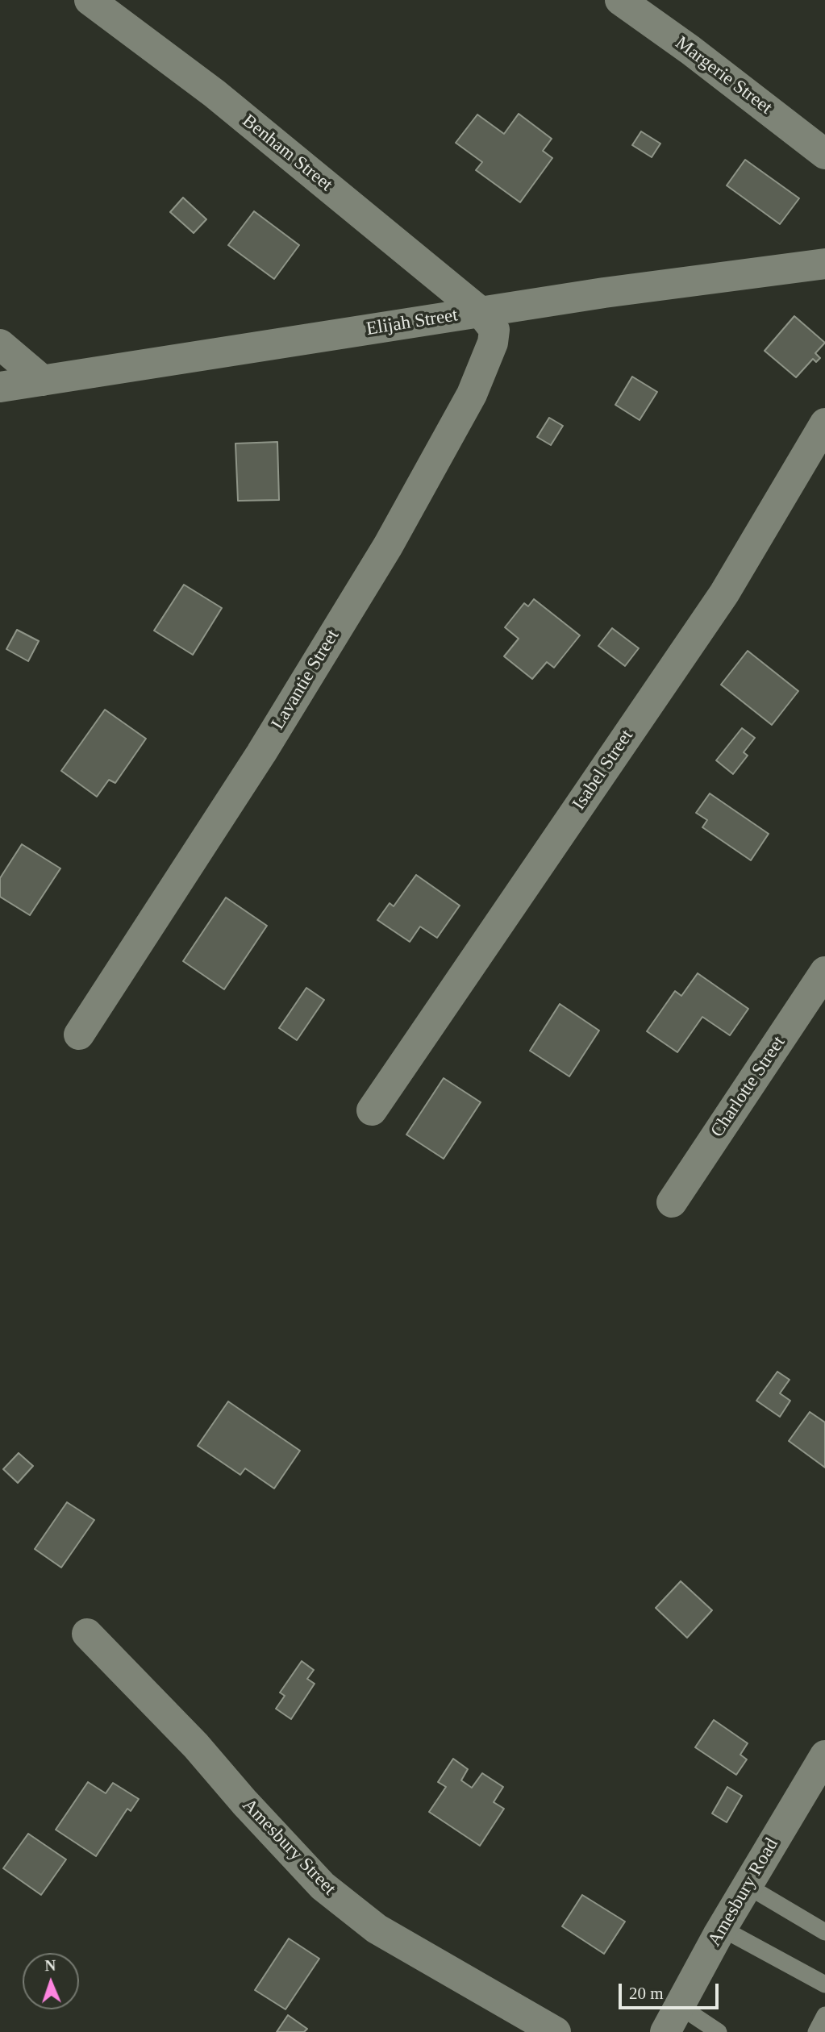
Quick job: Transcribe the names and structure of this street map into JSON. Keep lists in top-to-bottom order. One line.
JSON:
{"streets":{"street":["Margerie Street","Benham Street","Elijah Street","Lavantie Street","Isabel Street","Charlotte Street","Amesbury Street","Amesbury Road"]},"crossings":[["Benham Street","Elijah Street"],["Benham Street","Lavantie Street"],["Elijah Street","Lavantie Street"]],"scale_bar":"20 m","north":"top"}
